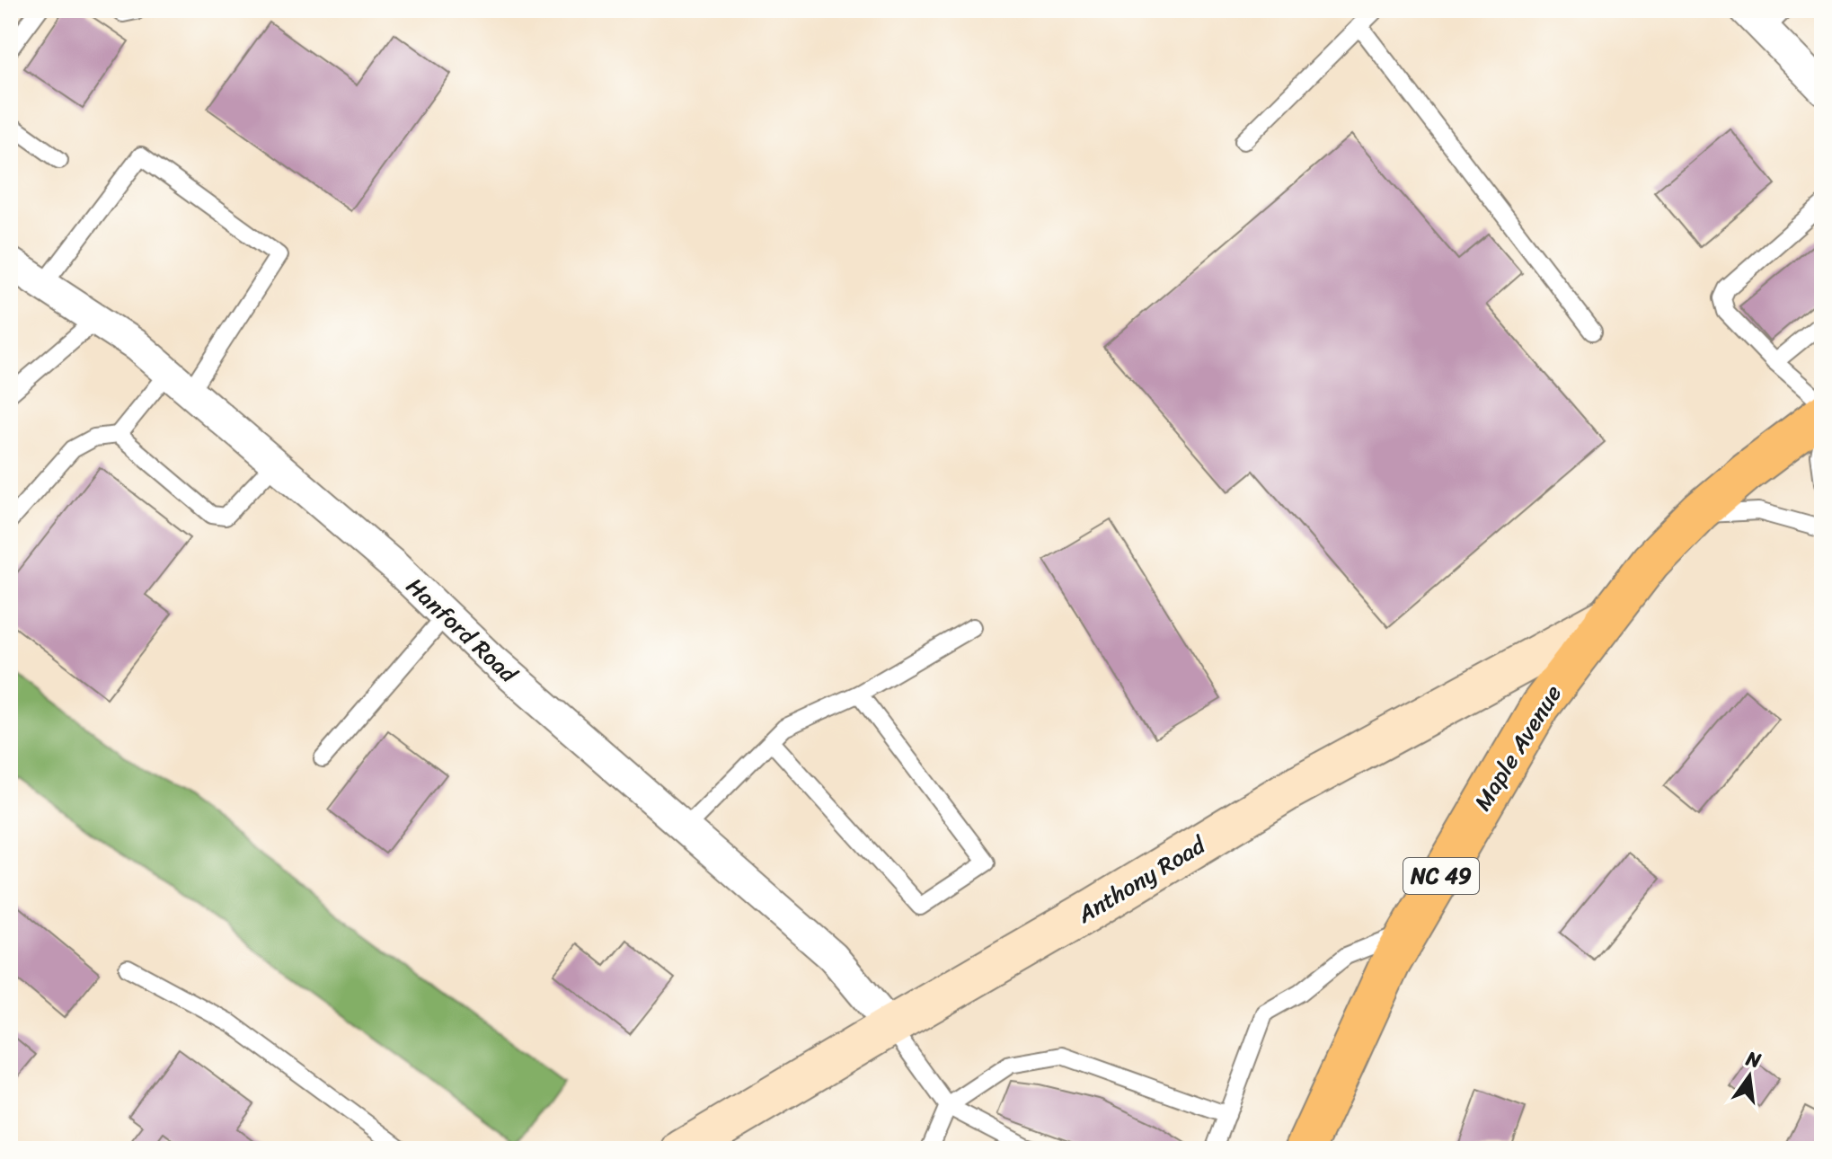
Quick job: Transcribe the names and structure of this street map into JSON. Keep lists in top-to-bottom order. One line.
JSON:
{"streets":{"main road":["Maple Avenue","NC 49"],"street":["Hanford Road","Anthony Road"]},"crossings":[["Hanford Road","Anthony Road"],["Maple Avenue","Anthony Road"]],"north":"top"}
